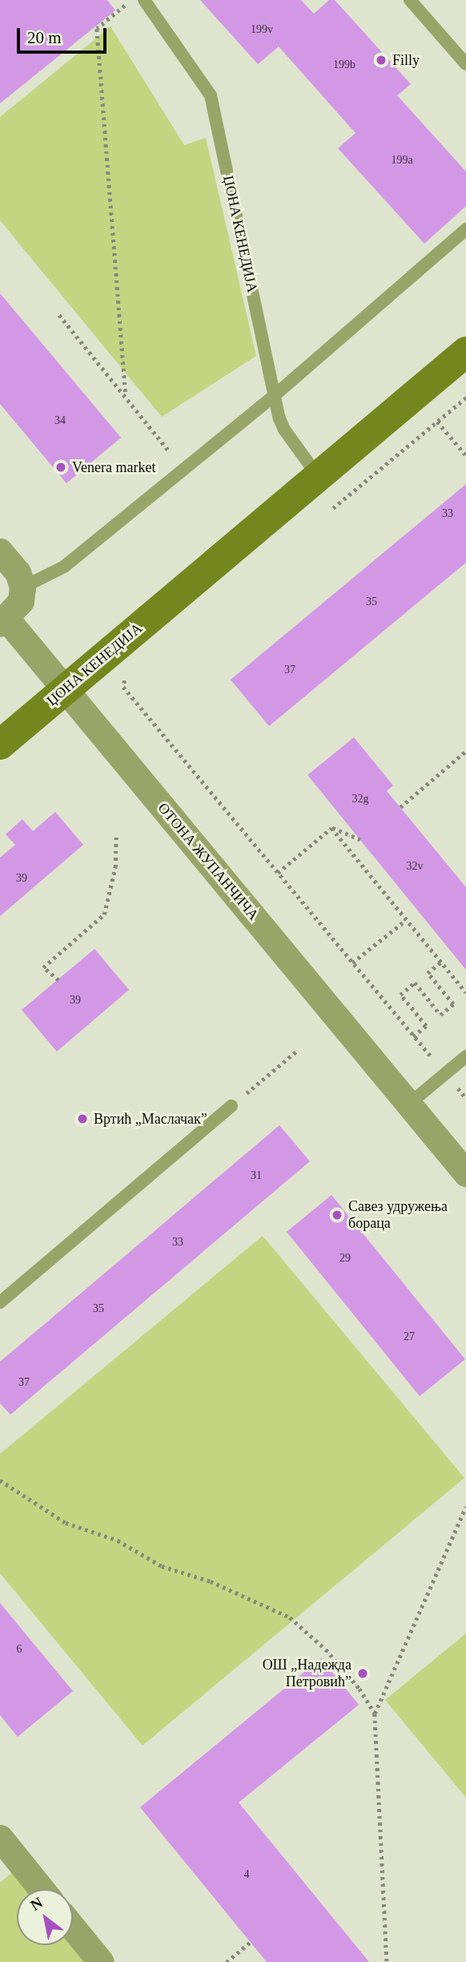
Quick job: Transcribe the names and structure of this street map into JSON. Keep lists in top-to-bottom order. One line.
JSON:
{"streets":{"street":["ЏОНА КЕНЕДИЈА","ОТОНА ЖУПАНЧИЧА"]},"crossings":[["ЏОНА КЕНЕДИЈА","ОТОНА ЖУПАНЧИЧА"]],"places":["Filly","Venera market","Вртић „Маслачак”","Савез удружења бораца","ОШ „Надежда Петровић”"],"house_numbers":["199v","199b","199a","34","33","35","37","32g","32v","39","39","31","33","29","35","27","37","6","4"],"scale_bar":"20 m","north":"top left"}
